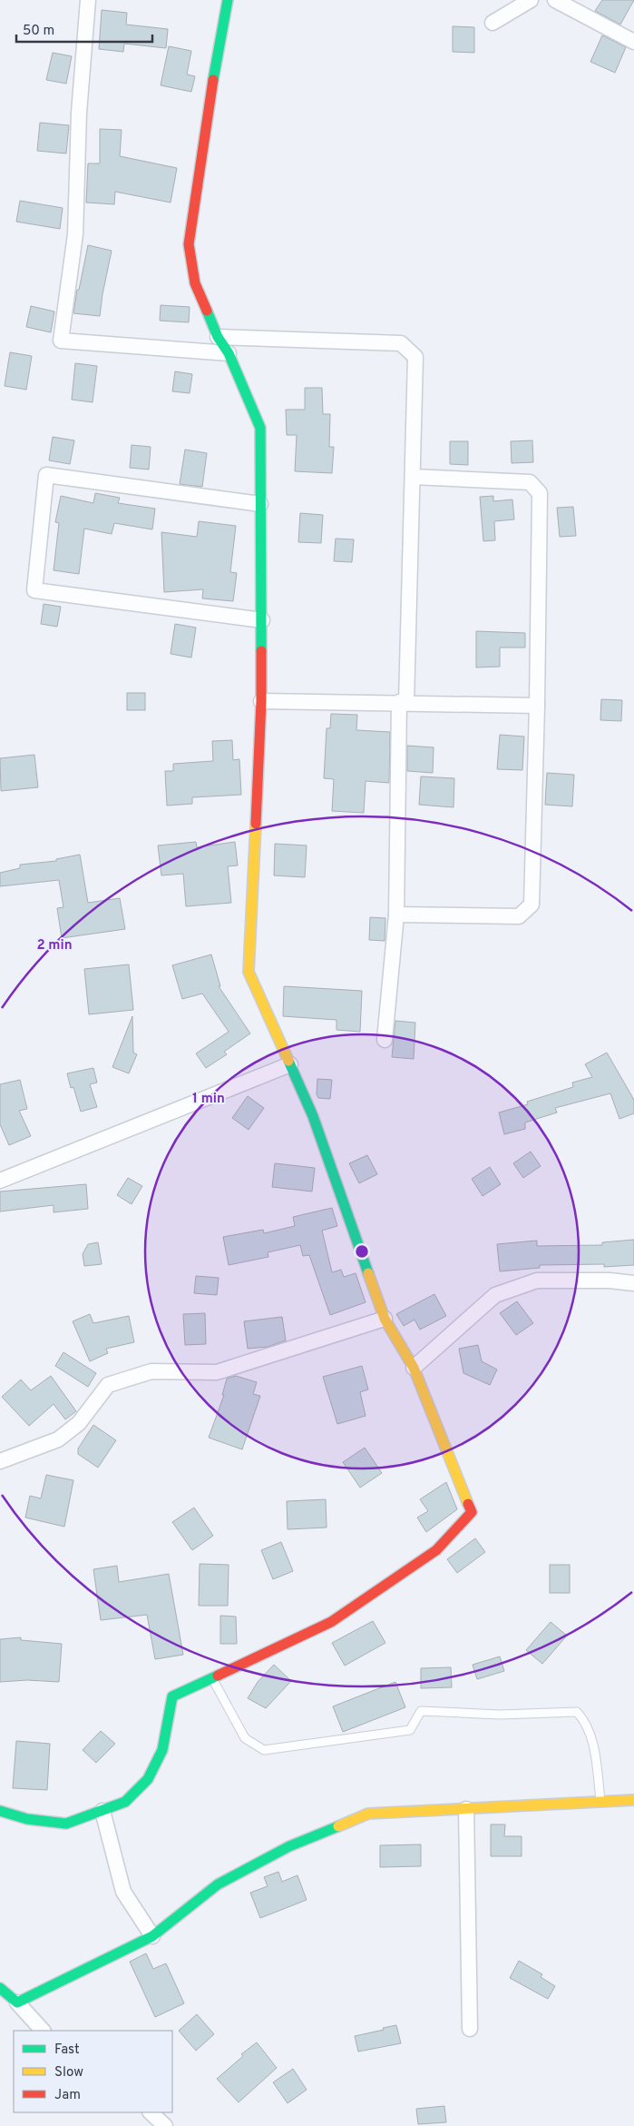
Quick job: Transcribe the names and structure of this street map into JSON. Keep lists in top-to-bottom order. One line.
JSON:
{"legend":["Fast","Slow","Jam"],"scale_bar":"50 m","rings":["2 min","1 min"]}
